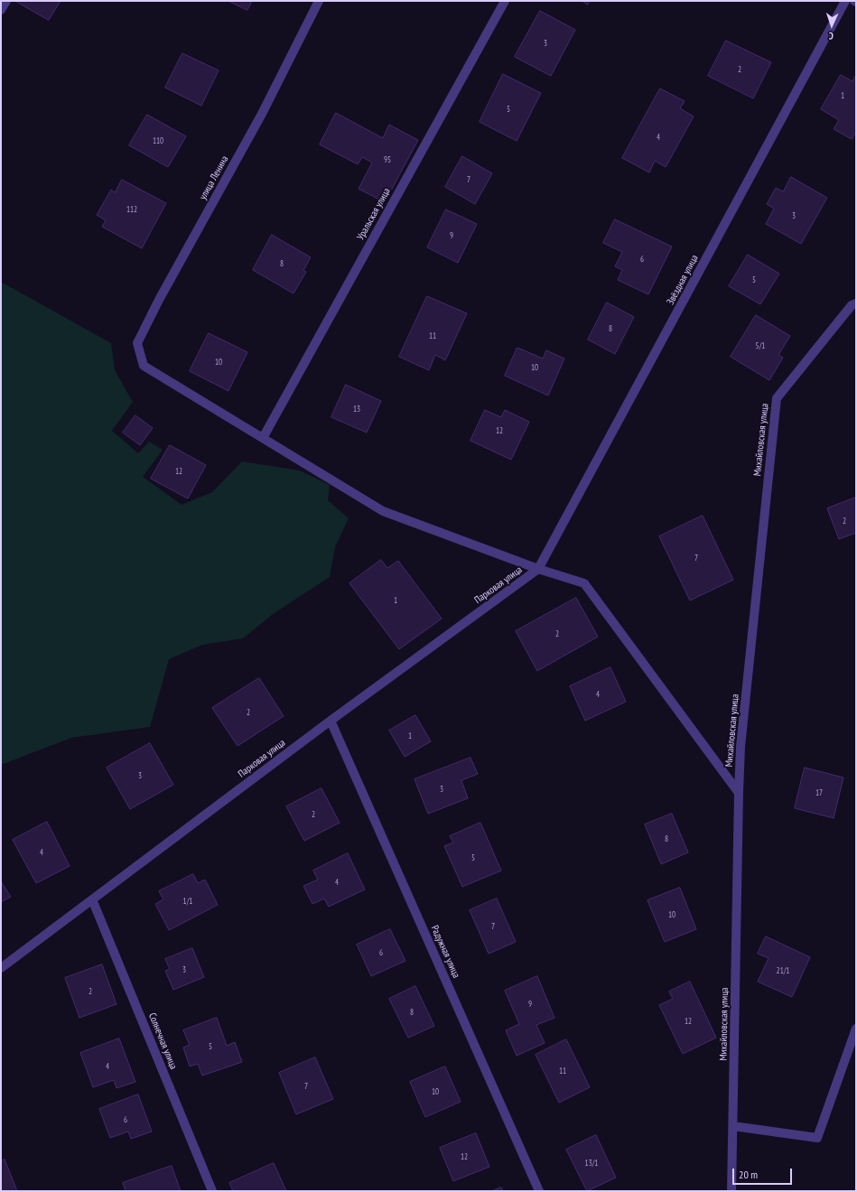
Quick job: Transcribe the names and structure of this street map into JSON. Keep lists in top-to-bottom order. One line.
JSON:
{"streets":{"street":["улица Ленина","Уральская улица","Звёздная улица","Михайловская улица","Парковая улица","Радужная улица","Солнечная улица"]},"crossings":[["улица Ленина","Уральская улица"],["Звёздная улица","Парковая улица"],["Парковая улица","Радужная улица"],["Парковая улица","Солнечная улица"]],"house_numbers":["3","2","1","5","4","110","95","7","112","3","9","6","8","5","8","11","5/1","10","10","13","12","12","2","7","1","2","4","2","1","3","3","17","2","8","4","5","4","1/1","10","7","6","3","21/1","2","9","8","12","5","4","11","7","10","6","12","13/1"],"scale_bar":"20 m","north":"bottom"}
